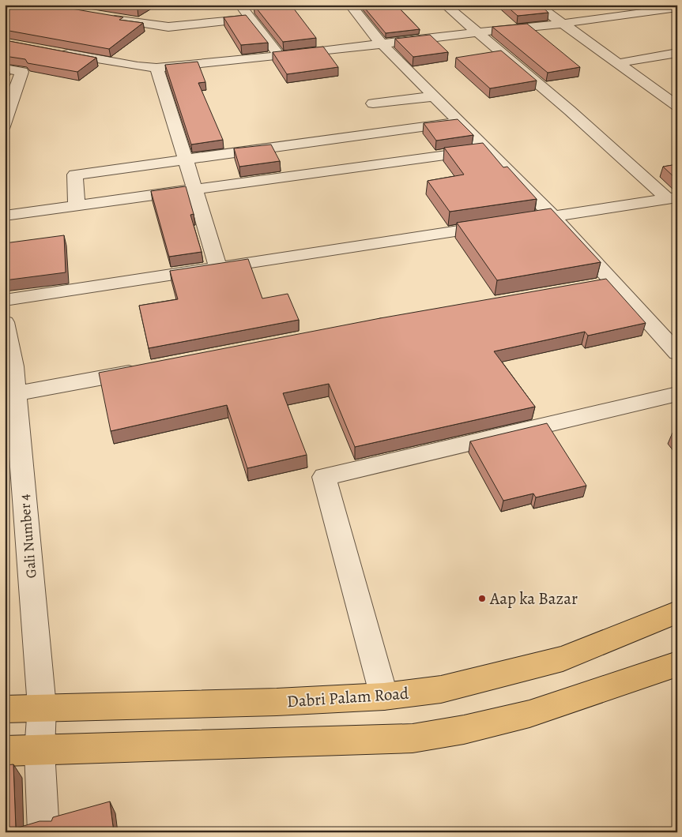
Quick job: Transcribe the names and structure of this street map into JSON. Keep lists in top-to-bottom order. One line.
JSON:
{"streets":{"main road":["Dabri Palam Road"],"street":["Gali Number 4"]},"crossings":[["Gali Number 4","Dabri Palam Road"]],"places":["Aap ka Bazar"]}
